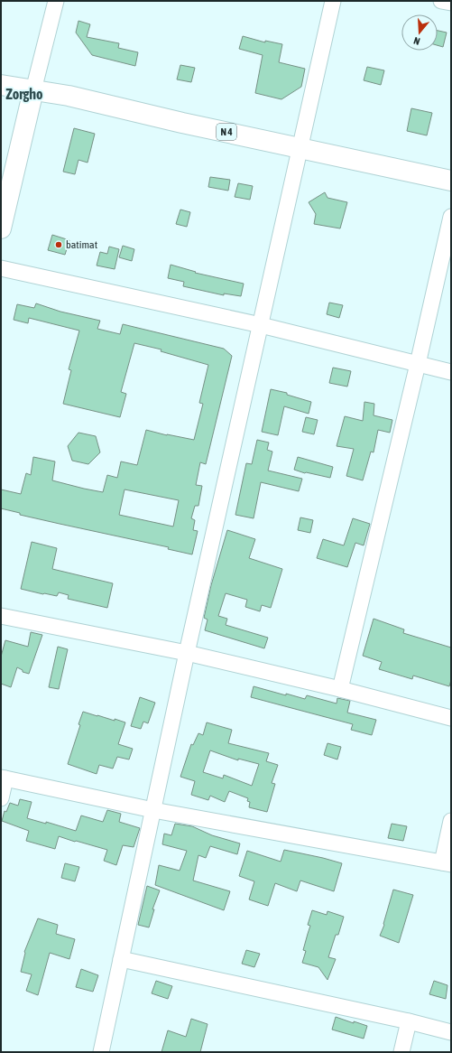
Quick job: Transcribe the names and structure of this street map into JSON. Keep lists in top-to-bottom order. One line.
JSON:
{"streets":{"main road":["N 4"]},"districts":["Zorgho"],"places":["batimat"],"north":"bottom"}
